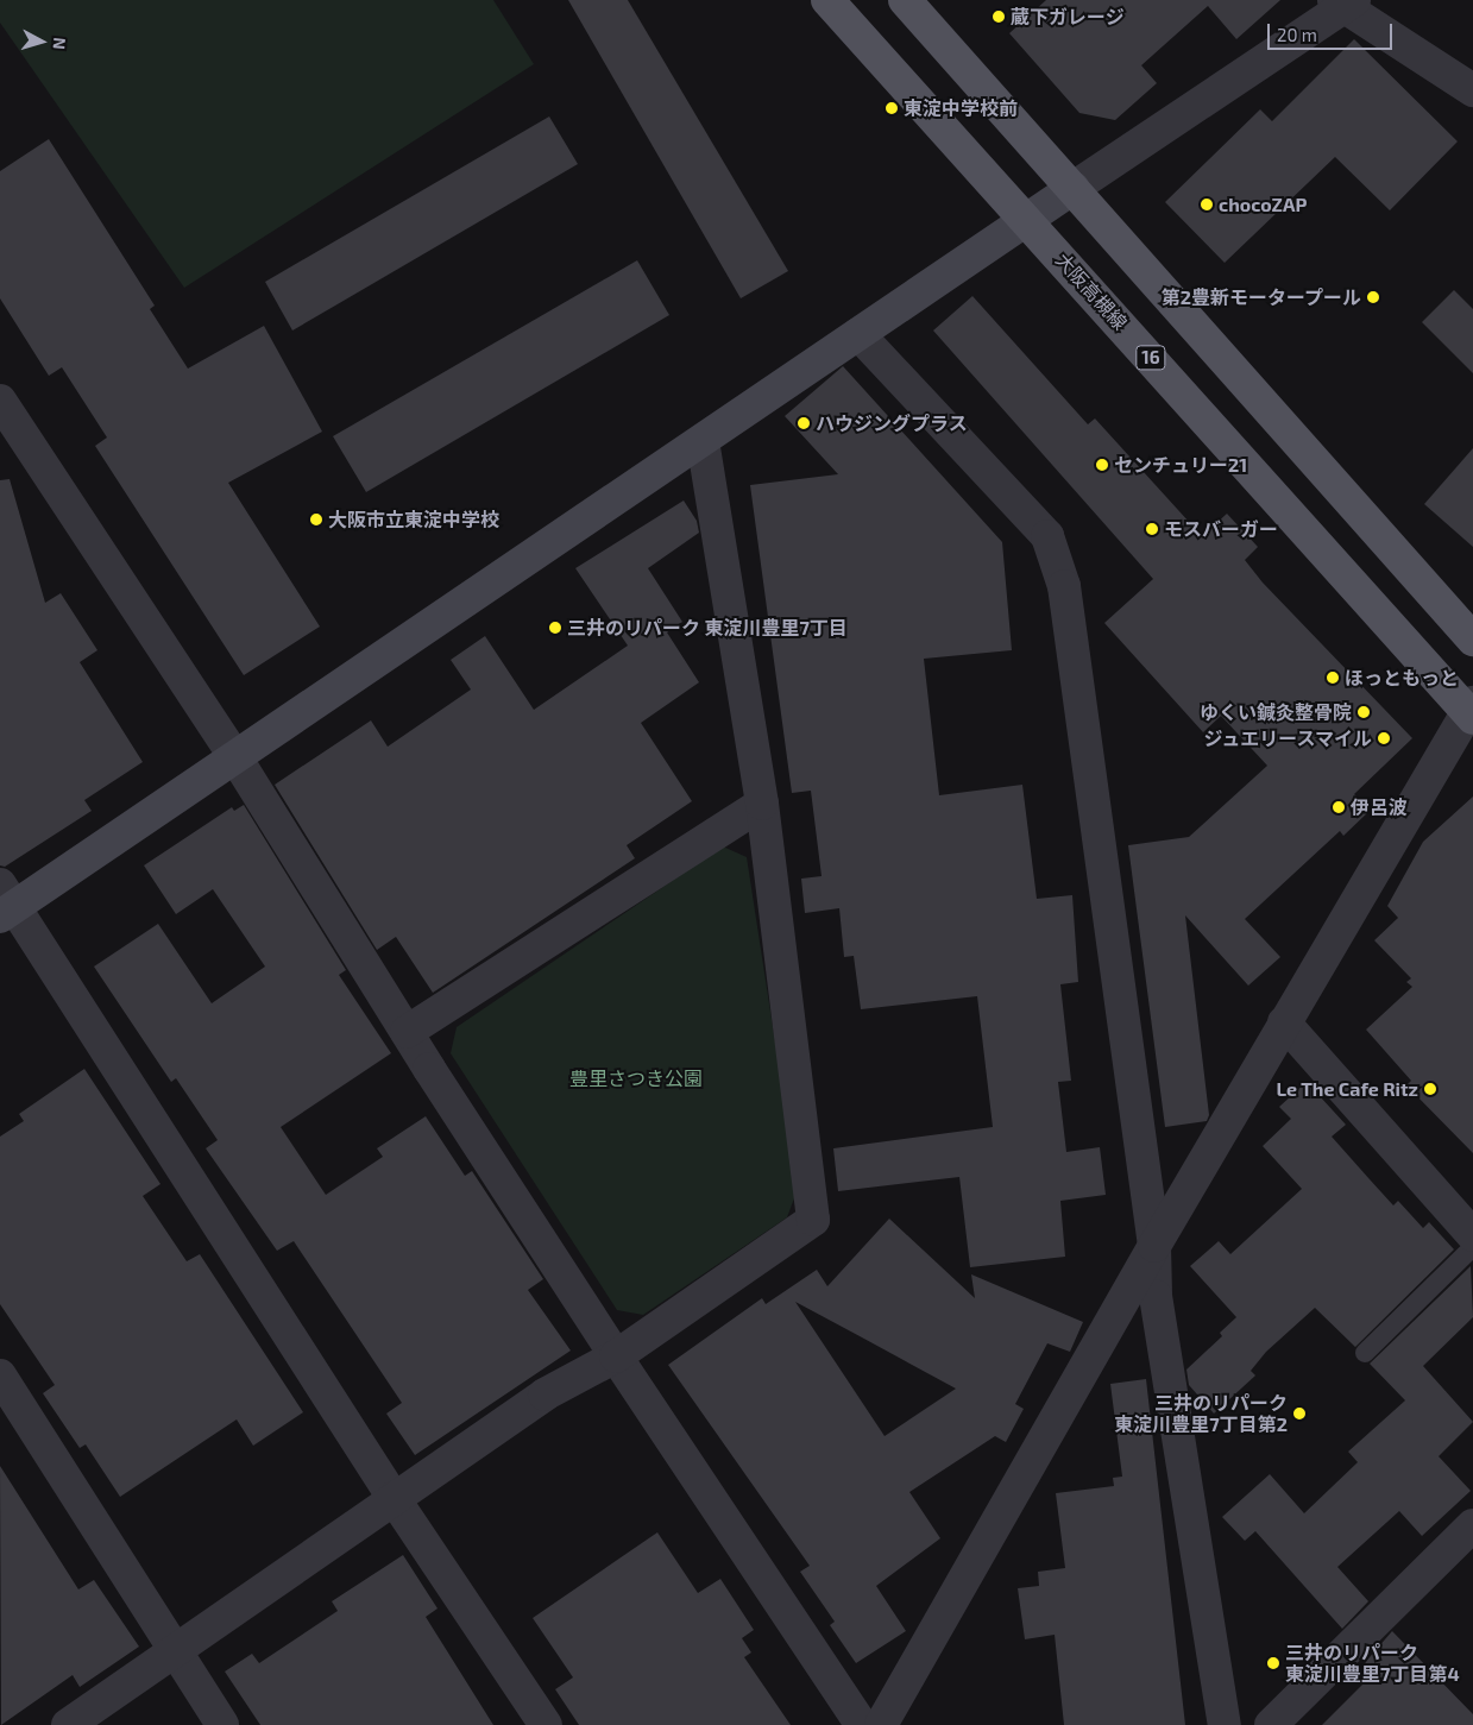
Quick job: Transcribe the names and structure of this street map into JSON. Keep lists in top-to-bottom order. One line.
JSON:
{"streets":{"main road":["大阪高槻線","16"]},"parks":["豊里さつき公園"],"places":["蔵下ガレージ","東淀中学校前","chocoZAP","第2豊新モータープール","ハウジングプラス","センチュリー21","大阪市立東淀中学校","モスバーガー","三井のリパーク 東淀川豊里7丁目","ほっともっと","ゆくい鍼灸整骨院","ジュエリースマイル","伊呂波","Le The Cafe Ritz","三井のリパーク 東淀川豊里7丁目第2","三井のリパーク 東淀川豊里7丁目第4"],"scale_bar":"20 m","north":"right"}
